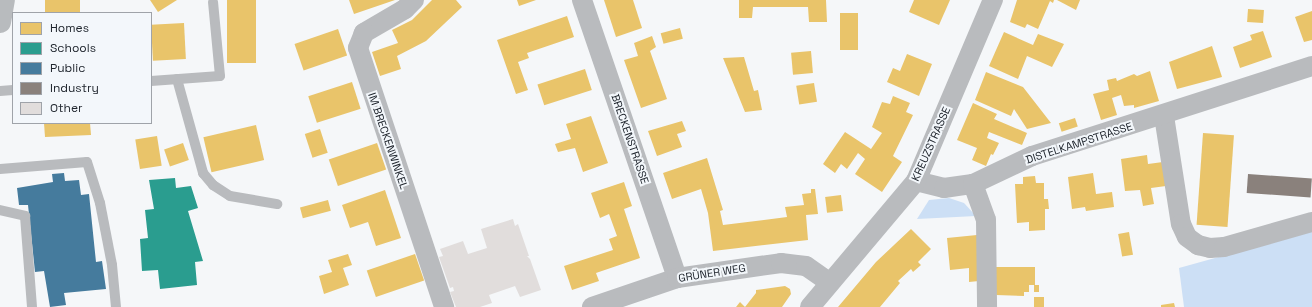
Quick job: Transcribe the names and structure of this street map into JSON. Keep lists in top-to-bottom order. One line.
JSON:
{"streets":{"street":["BRECKENSTRASSE","IM BRECKENWINKEL","DISTELKAMPSTRASSE","KREUZSTRASSE","GRÜNER WEG"]},"crossings":[["BRECKENSTRASSE","GRÜNER WEG"],["DISTELKAMPSTRASSE","KREUZSTRASSE"],["KREUZSTRASSE","GRÜNER WEG"]],"legend":["Homes","Schools","Public","Industry","Other"]}
